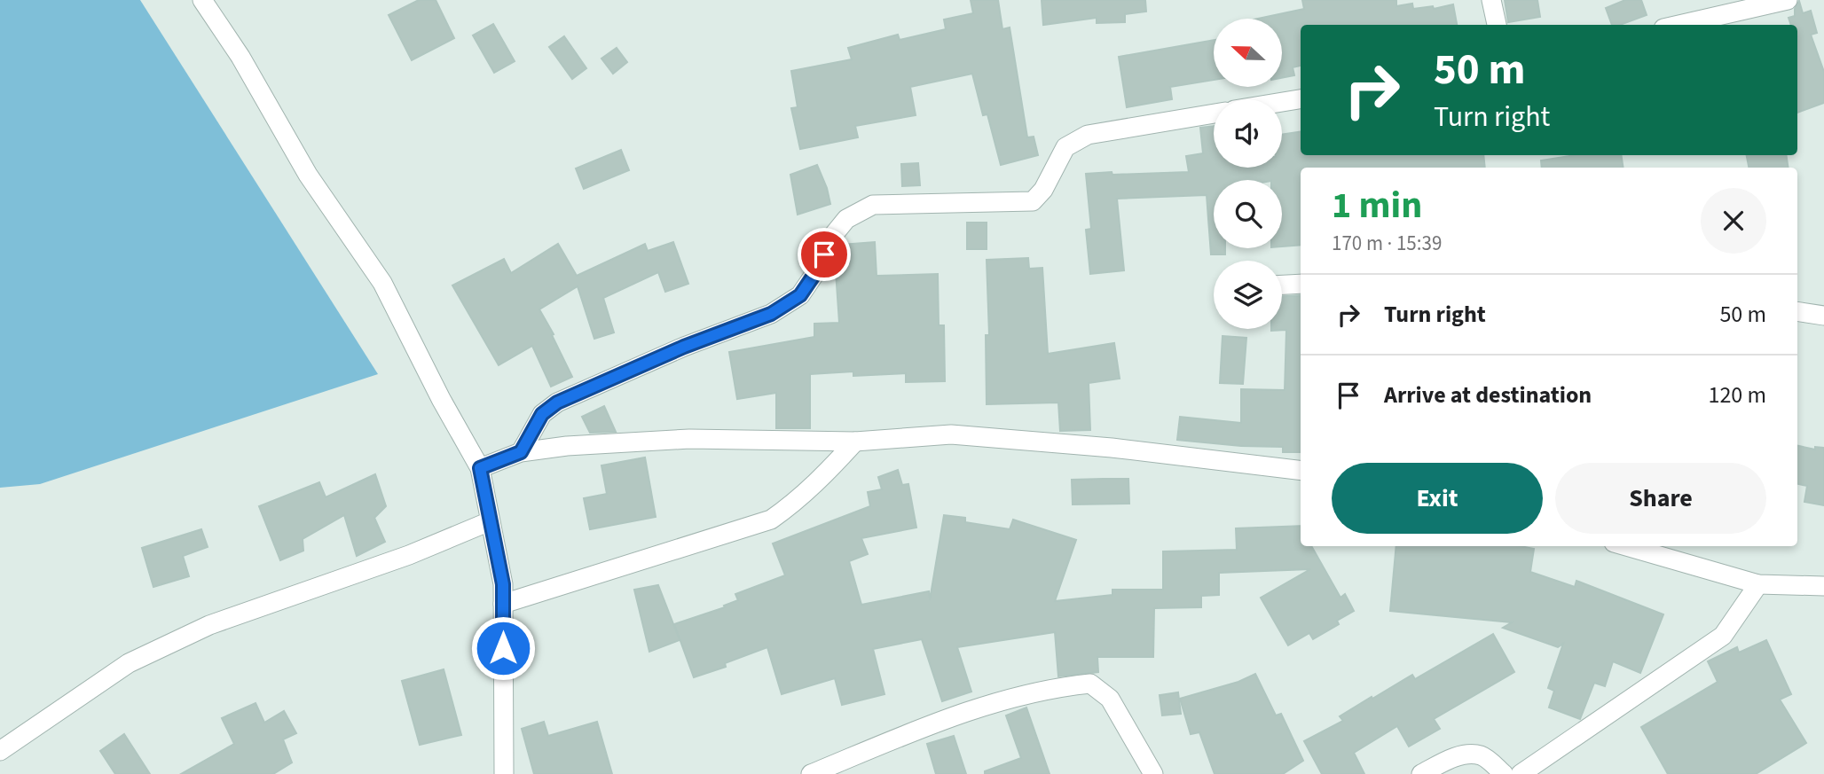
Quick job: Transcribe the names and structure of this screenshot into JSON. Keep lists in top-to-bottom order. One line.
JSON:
{"north":"left","page":{"turn":["50 m","Turn right"],"heading":["1 min","170 m · 15:39"],"list":[{"name":"Turn right","value":"50 m"},{"name":"Arrive at destination","value":"120 m"}],"buttons":["Exit","Share"]}}
